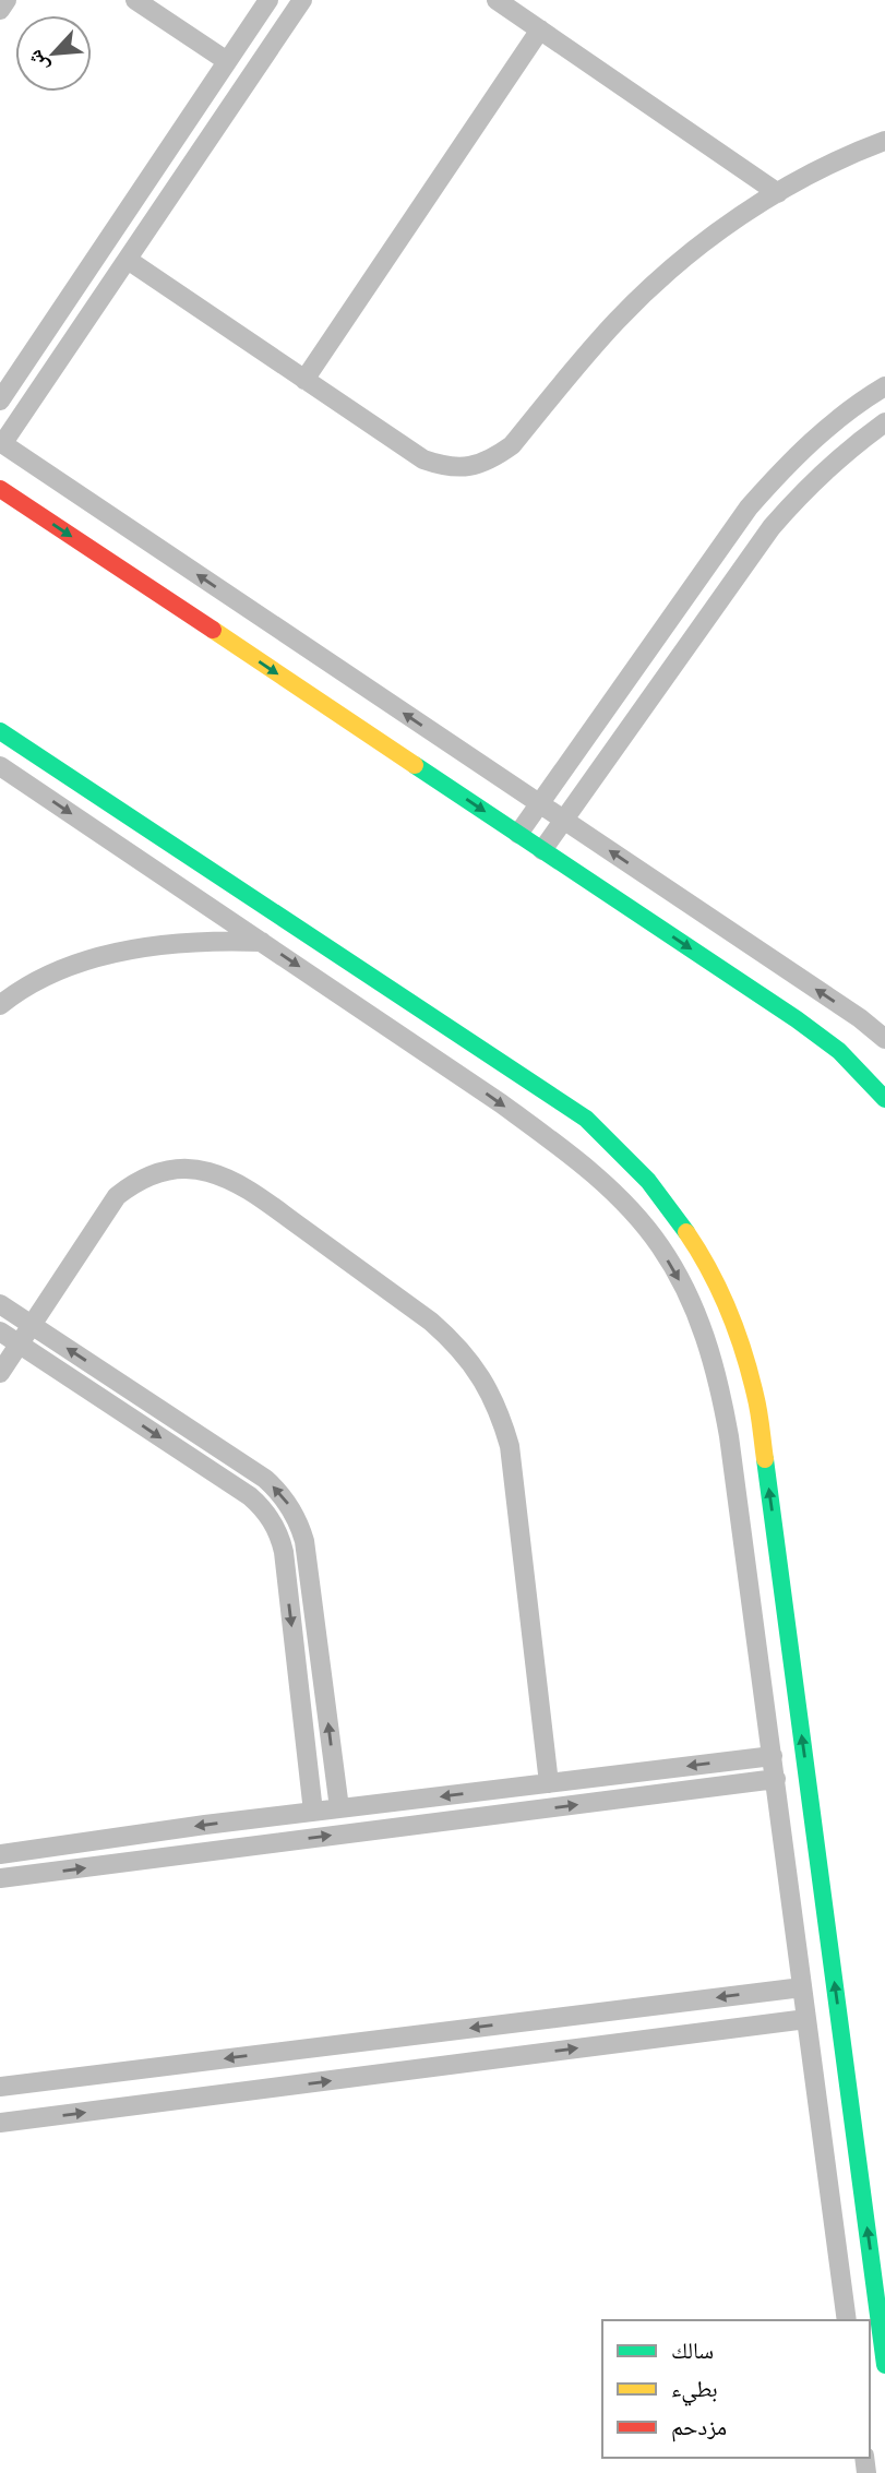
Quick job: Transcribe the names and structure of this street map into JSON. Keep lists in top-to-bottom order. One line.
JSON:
{"legend":["سالك","بطيء","مزدحم"],"north":"bottom left"}
